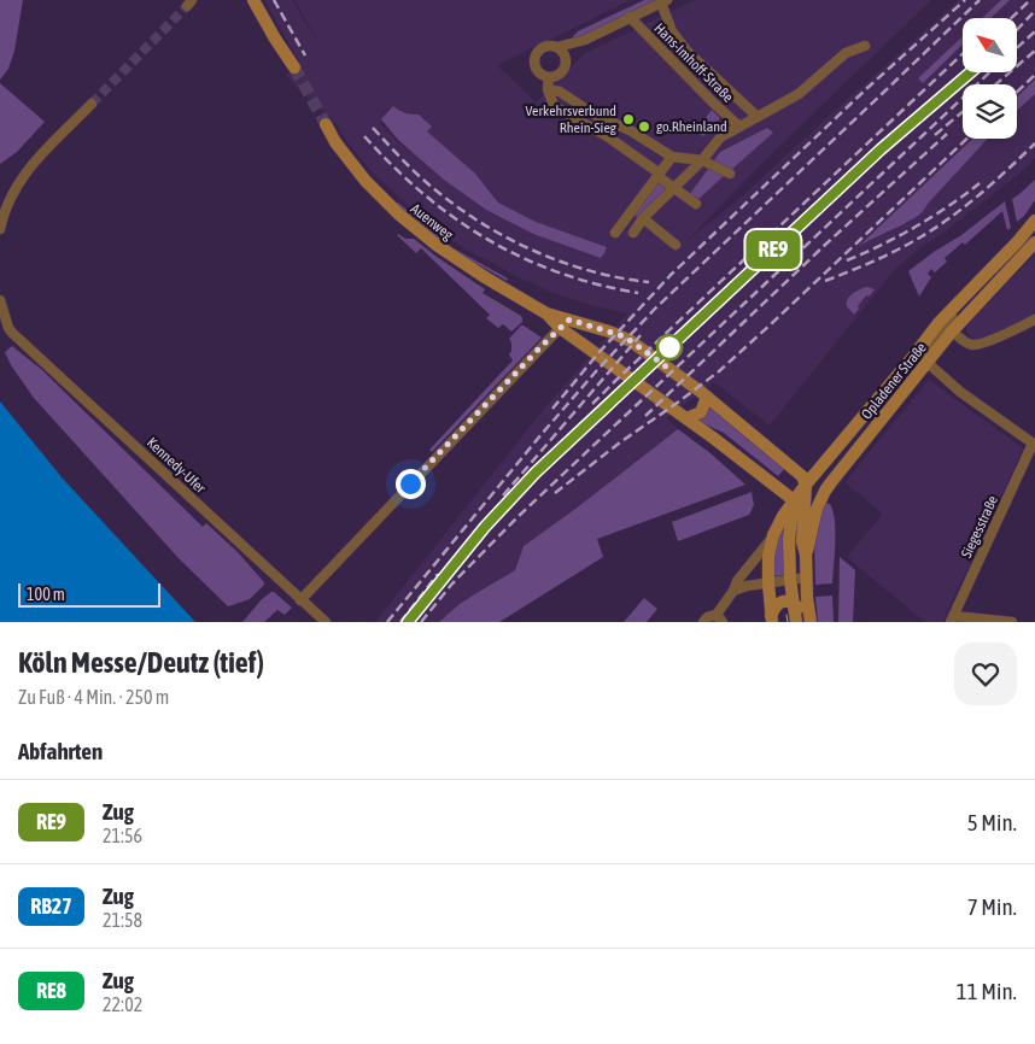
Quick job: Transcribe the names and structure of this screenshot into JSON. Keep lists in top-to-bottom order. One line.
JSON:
{"streets":{"street":["Hans-Imhoff-Straße","Auenweg","Opladener Straße","Kennedy-Ufer","Siegesstraße"]},"crossings":[["Auenweg","Opladener Straße"]],"places":["Verkehrsverbund Rhein-Sieg","go.Rheinland"],"scale_bar":"100 m","north":"top left","page":{"on_map":"RE9","scale":"100 m","heading":[["Köln Messe/Deutz (tief)","Zu Fuß · 4 Min. · 250 m"],"Abfahrten"],"list":[{"mark":"RE9","name":"Zug","note":"21:56","value":"5 Min."},{"mark":"RB27","name":"Zug","note":"21:58","value":"7 Min."},{"mark":"RE8","name":"Zug","note":"22:02","value":"11 Min."}]}}
